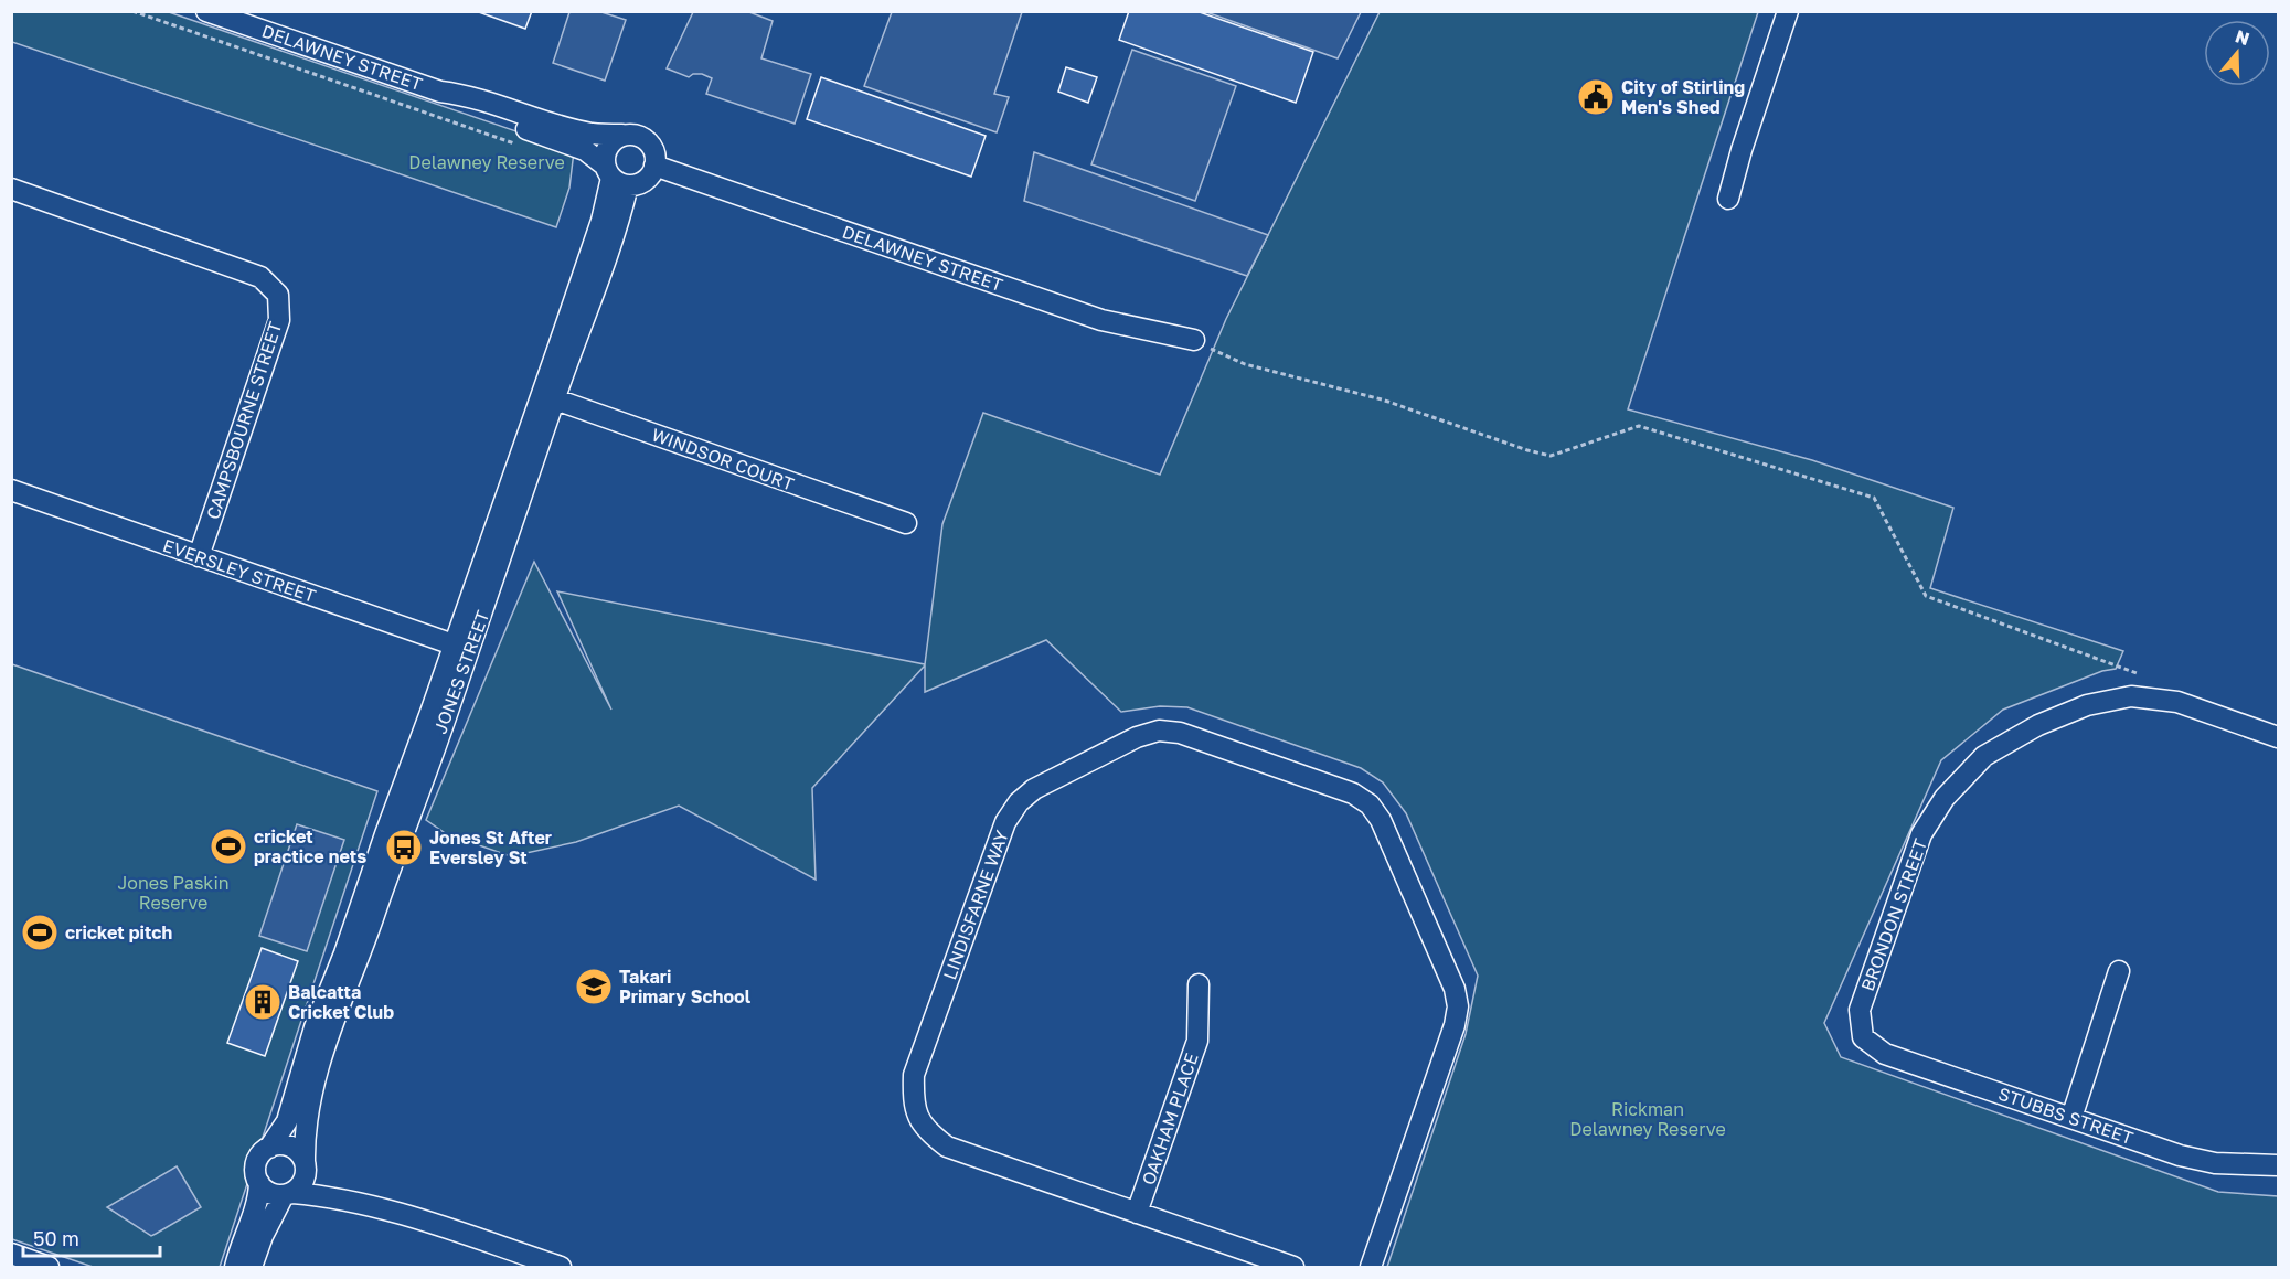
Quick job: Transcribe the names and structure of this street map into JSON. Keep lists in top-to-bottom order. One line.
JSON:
{"streets":{"street":["DELAWNEY STREET","CAMPSBOURNE STREET","WINDSOR COURT","EVERSLEY STREET","JONES STREET","LINDISFARNE WAY","BRONDON STREET","STUBBS STREET","OAKHAM PLACE"]},"crossings":[["DELAWNEY STREET","JONES STREET"],["CAMPSBOURNE STREET","EVERSLEY STREET"],["WINDSOR COURT","JONES STREET"],["EVERSLEY STREET","JONES STREET"],["LINDISFARNE WAY","OAKHAM PLACE"],["BRONDON STREET","STUBBS STREET"]],"parks":["Delawney Reserve","Jones Paskin Reserve","Rickman Delawney Reserve"],"places":{"public building":["City of Stirling Men's Shed"],"sports":["cricket practice nets","cricket pitch"],"bus stop":["Jones St After Eversley St"],"school or university":["Takari Primary School"],"building":["Balcatta Cricket Club"]},"scale_bar":"50 m","north":"top"}
